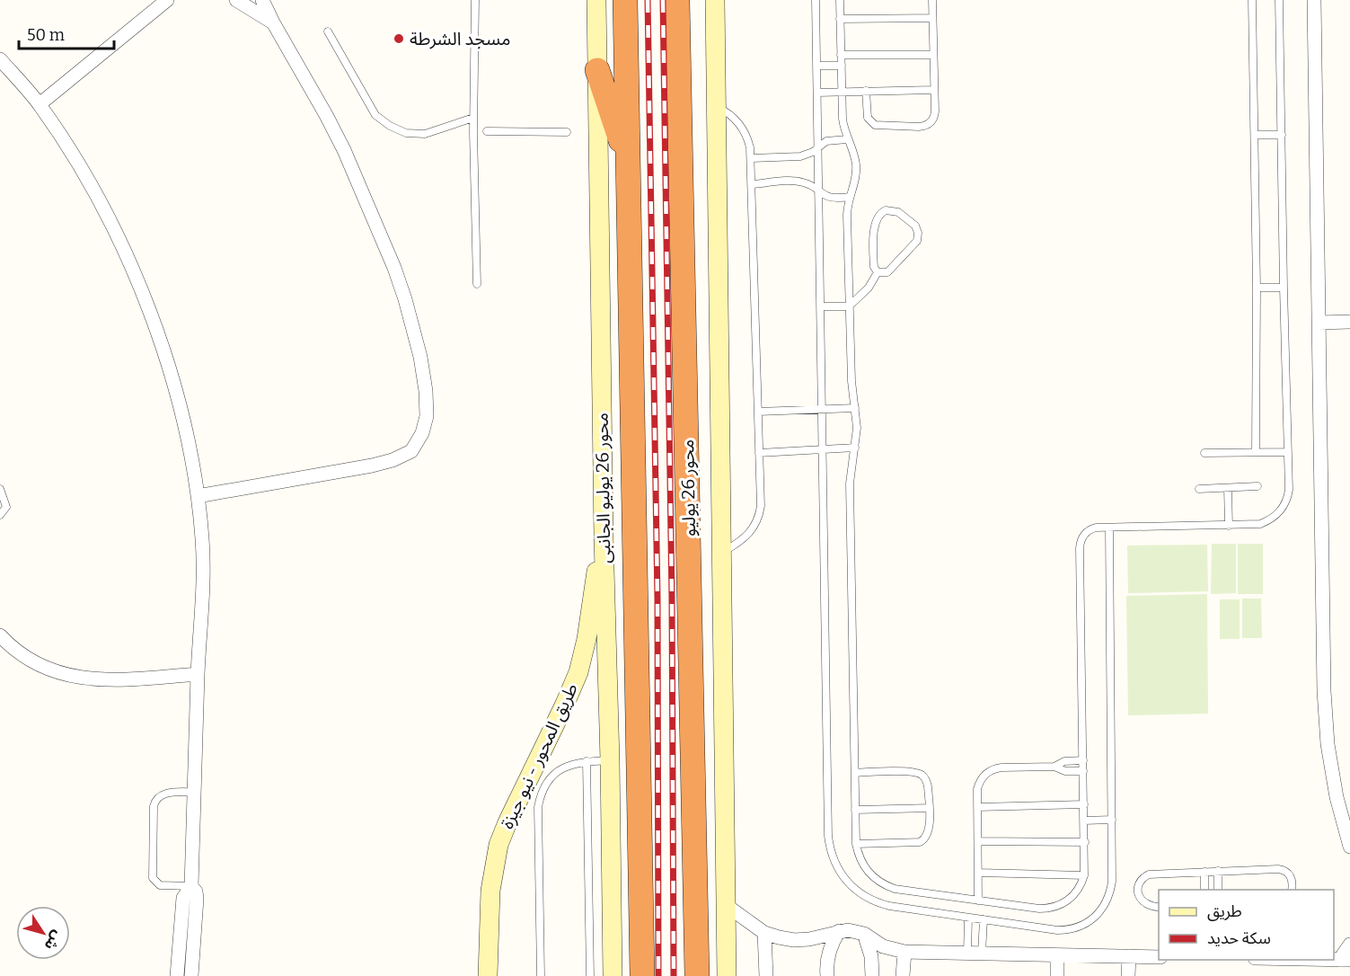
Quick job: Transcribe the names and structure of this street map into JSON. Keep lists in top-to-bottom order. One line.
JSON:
{"streets":{"highway":["محور 26 يوليو"],"main road":["محور 26 يوليو الجانبى","طريق المحور - نيو جيزة"]},"crossings":[["محور 26 يوليو الجانبى","طريق المحور - نيو جيزة"]],"places":["مسجد الشرطة"],"legend":["طريق","سكة حديد"],"scale_bar":"50 m","north":"bottom right"}
